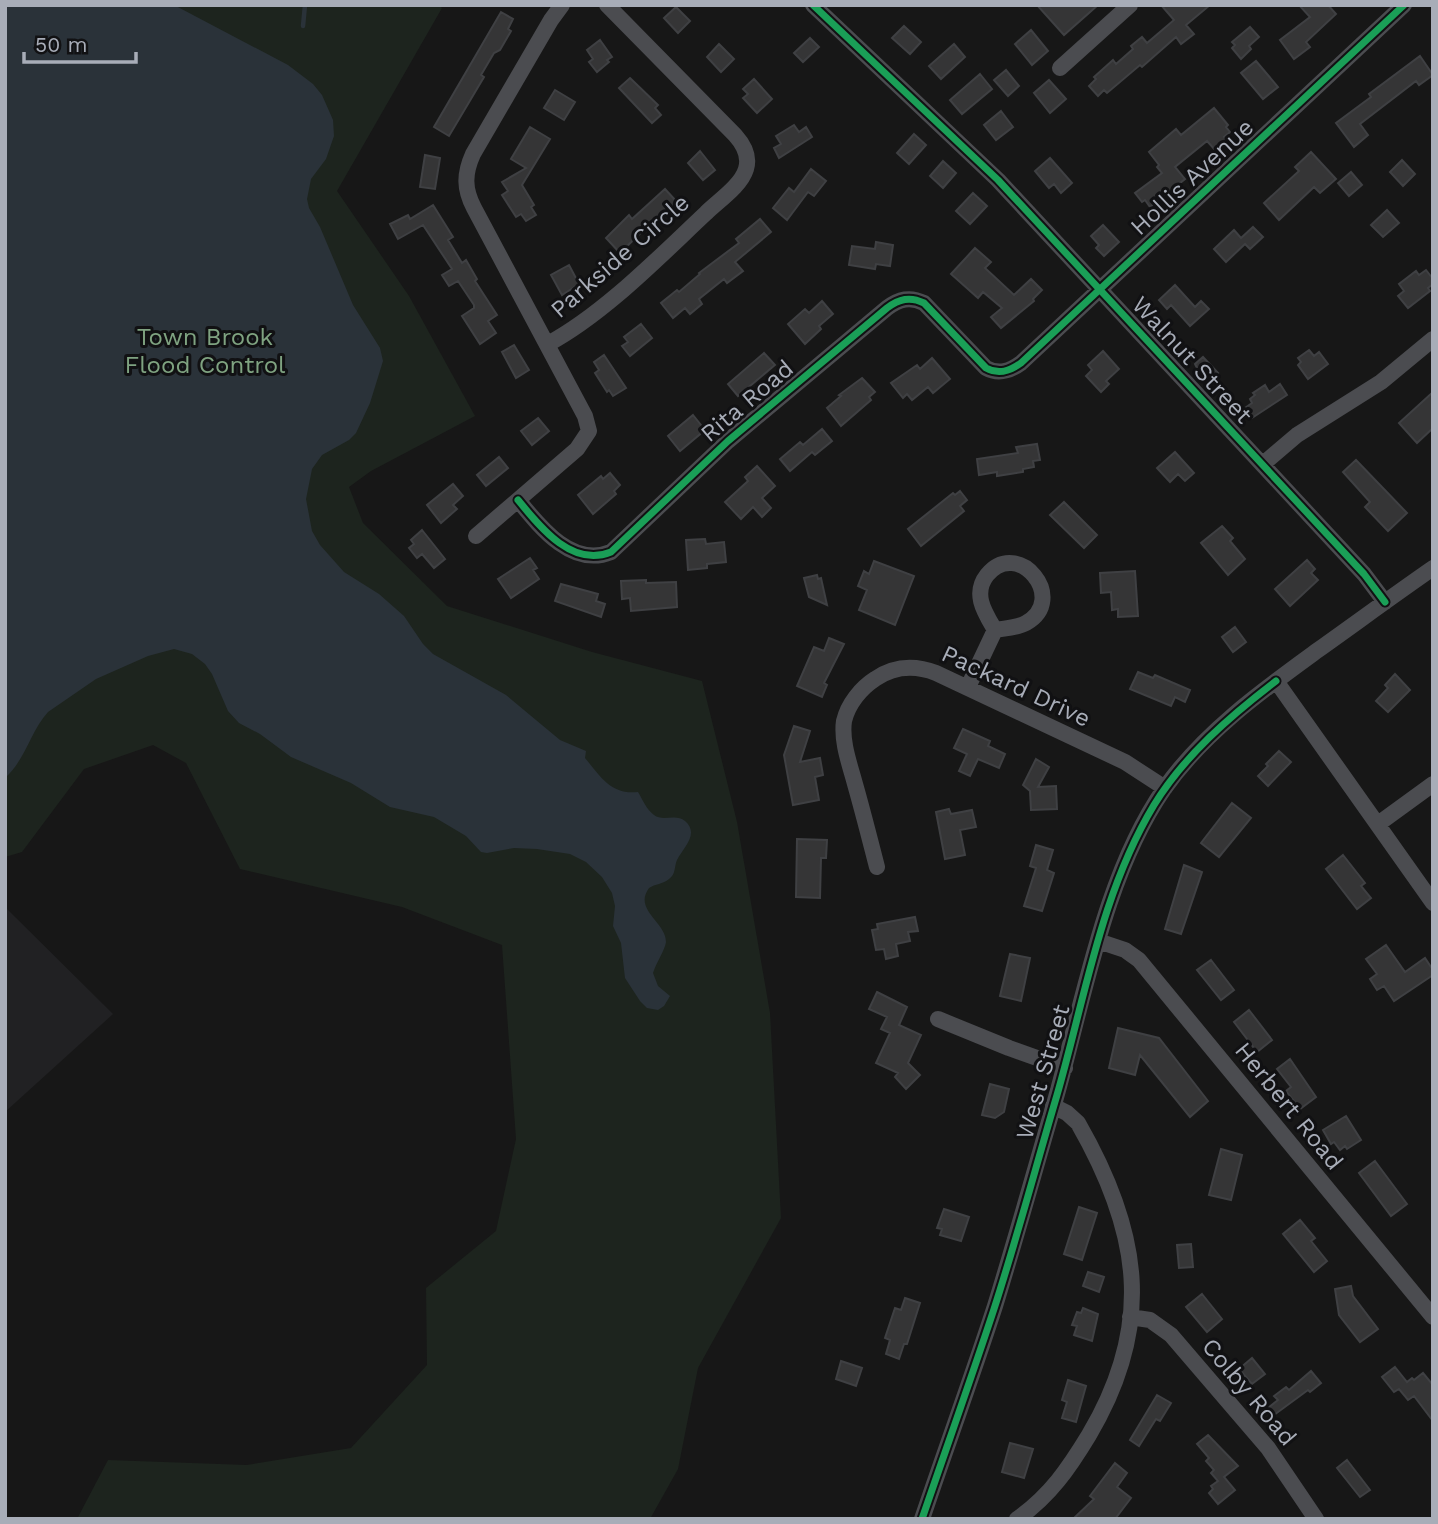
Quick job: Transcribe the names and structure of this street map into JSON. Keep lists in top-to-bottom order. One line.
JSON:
{"streets":{"street":["Hollis Avenue","Parkside Circle","Walnut Street","Rita Road","Packard Drive","West Street","Herbert Road","Colby Road"]},"crossings":[["Hollis Avenue","Walnut Street"],["Hollis Avenue","Rita Road"],["Walnut Street","West Street"],["Packard Drive","West Street"],["West Street","Herbert Road"]],"parks":["Town Brook Flood Control"],"scale_bar":"50 m"}
